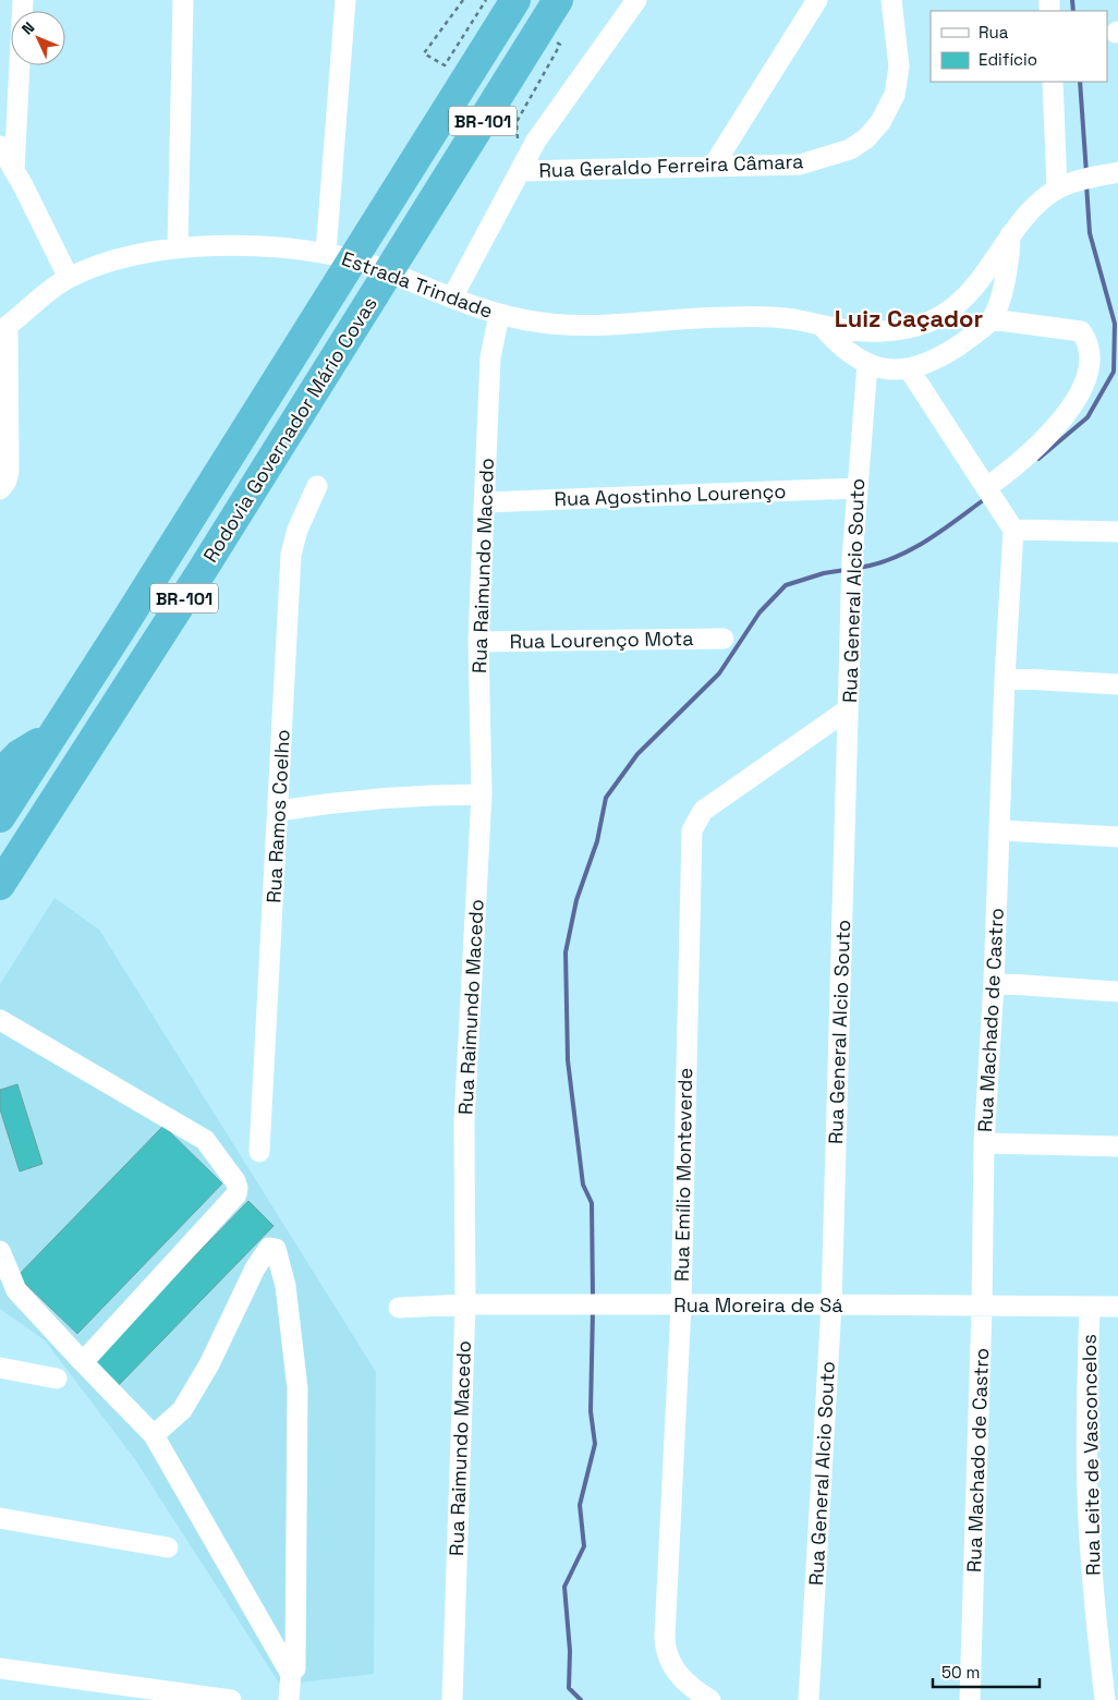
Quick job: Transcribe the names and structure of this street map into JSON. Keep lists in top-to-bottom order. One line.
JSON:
{"streets":{"highway":["BR-101","Rodovia Governador Mário Covas"],"street":["Rua Geraldo Ferreira Câmara","Estrada Trindade","Rua Agostinho Lourenço","Rua Raimundo Macedo","Rua General Alcio Souto","Rua Lourenço Mota","Rua Ramos Coelho","Rua Machado de Castro","Rua Emílio Monteverde","Rua Moreira de Sá","Rua Leite de Vasconcelos"]},"crossings":[["Estrada Trindade","Rua Raimundo Macedo"],["Rua Agostinho Lourenço","Rua Raimundo Macedo"],["Rua Agostinho Lourenço","Rua General Alcio Souto"],["Rua Raimundo Macedo","Rua Lourenço Mota"],["Rua Raimundo Macedo","Rua Moreira de Sá"],["Rua General Alcio Souto","Rua Emílio Monteverde"],["Rua General Alcio Souto","Rua Moreira de Sá"],["Rua Machado de Castro","Rua Moreira de Sá"],["Rua Emílio Monteverde","Rua Moreira de Sá"],["Rua Moreira de Sá","Rua Leite de Vasconcelos"]],"districts":["Luiz Caçador"],"legend":["Rua","Edifício"],"scale_bar":"50 m","north":"top left"}
